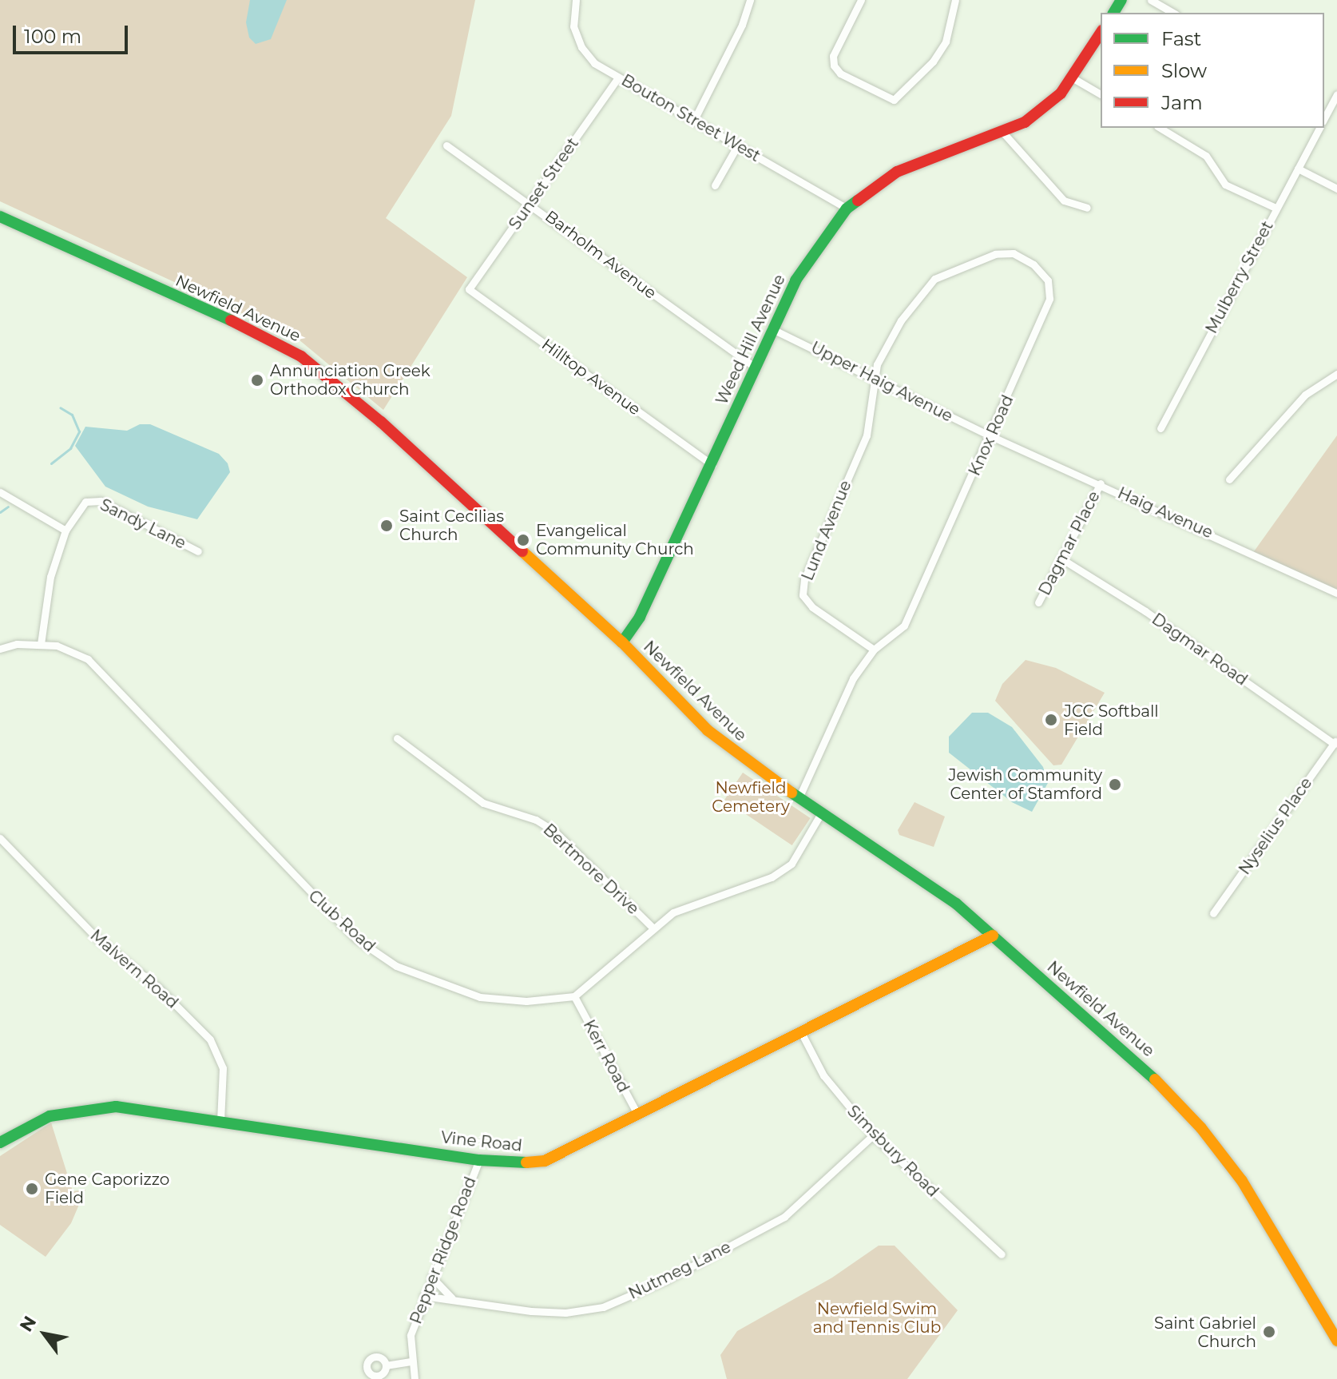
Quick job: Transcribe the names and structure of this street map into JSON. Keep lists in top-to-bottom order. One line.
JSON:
{"streets":{"main road":["Newfield Avenue","Weed Hill Avenue","Vine Road"],"street":["Bouton Street West","Sunset Street","Barholm Avenue","Mulberry Street","Hilltop Avenue","Upper Haig Avenue","Knox Road","Haig Avenue","Sandy Lane","Lund Avenue","Dagmar Place","Dagmar Road","Nyselius Place","Bertmore Drive","Club Road","Malvern Road","Kerr Road","Simsbury Road","Pepper Ridge Road","Nutmeg Lane"]},"crossings":[["Bouton Street West","Sunset Street"],["Bouton Street West","Weed Hill Avenue"],["Sunset Street","Barholm Avenue"],["Sunset Street","Hilltop Avenue"],["Barholm Avenue","Weed Hill Avenue"],["Newfield Avenue","Weed Hill Avenue"],["Newfield Avenue","Knox Road"],["Newfield Avenue","Vine Road"],["Weed Hill Avenue","Hilltop Avenue"],["Weed Hill Avenue","Upper Haig Avenue"],["Upper Haig Avenue","Knox Road"],["Upper Haig Avenue","Haig Avenue"],["Upper Haig Avenue","Lund Avenue"],["Knox Road","Haig Avenue"],["Knox Road","Lund Avenue"],["Haig Avenue","Dagmar Place"],["Sandy Lane","Club Road"],["Dagmar Place","Dagmar Road"],["Dagmar Road","Nyselius Place"],["Club Road","Kerr Road"],["Malvern Road","Vine Road"],["Kerr Road","Vine Road"],["Vine Road","Simsbury Road"],["Vine Road","Pepper Ridge Road"],["Simsbury Road","Nutmeg Lane"],["Pepper Ridge Road","Nutmeg Lane"]],"parks":["Newfield Cemetery","Newfield Swim and Tennis Club"],"places":["Annunciation Greek Orthodox Church","Saint Cecilias Church","Evangelical Community Church","JCC Softball Field","Jewish Community Center of Stamford","Gene Caporizzo Field","Saint Gabriel Church"],"legend":["Fast","Slow","Jam"],"scale_bar":"100 m","north":"top left"}
